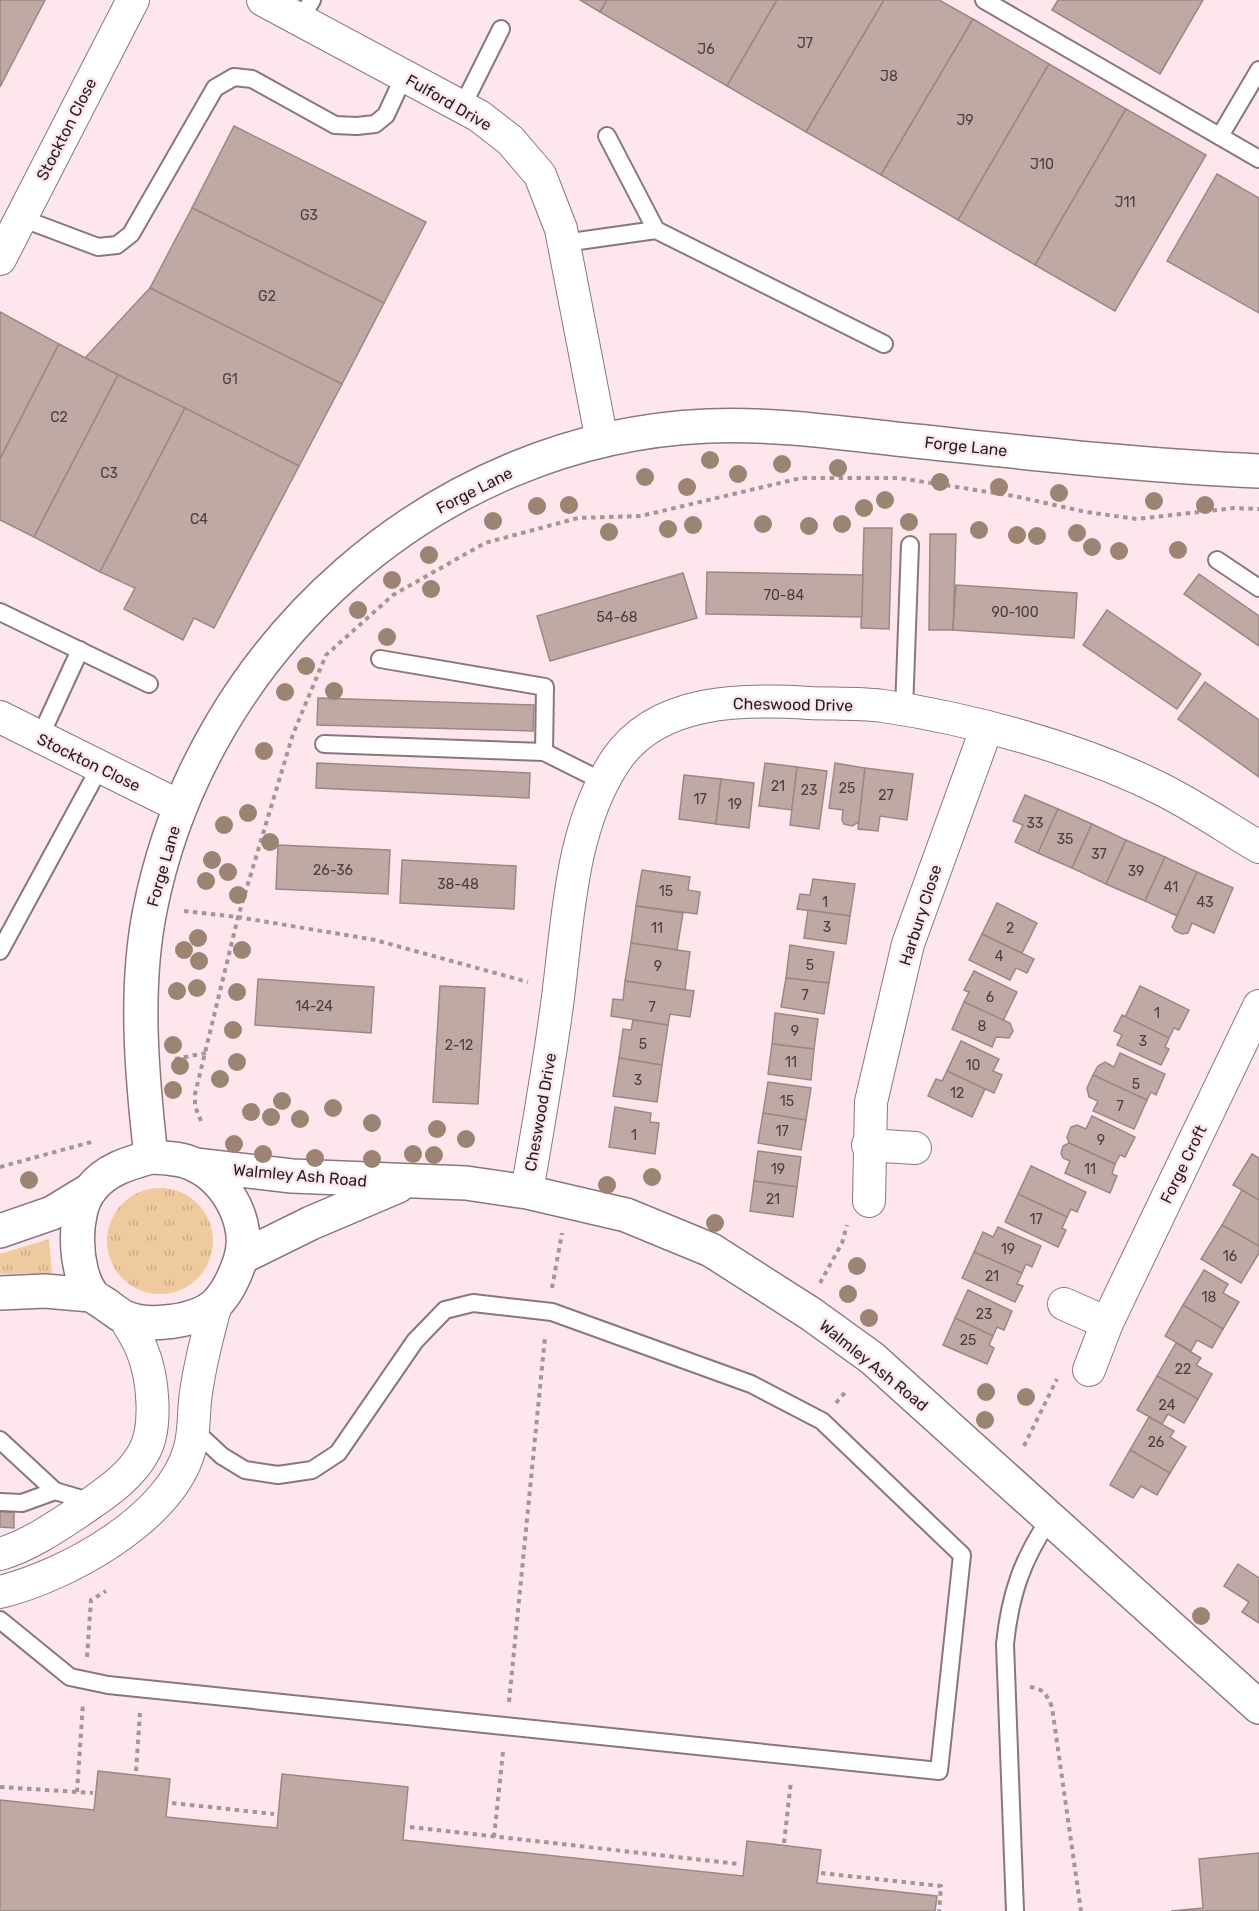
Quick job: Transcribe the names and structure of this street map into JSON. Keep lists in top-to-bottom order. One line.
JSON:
{"streets":{"street":["Fulford Drive","Stockton Close","Forge Lane","Cheswood Drive","Harbury Close","Forge Croft","Walmley Ash Road"]},"crossings":[["Fulford Drive","Forge Lane"],["Stockton Close","Forge Lane"],["Forge Lane","Walmley Ash Road"],["Cheswood Drive","Harbury Close"],["Cheswood Drive","Walmley Ash Road"]],"house_numbers":["J7","J6","J8","J9","J10","J11","G3","G2","G1","C2","C3","C4","70-84","90-100","54-68","21","25","23","27","17","19","33","35","37","26-36","39","38-48","41","15","1","43","3","11","2","4","5","9","7","6","14-24","7","1","8","9","3","5","2-12","11","10","3","5","12","15","7","17","1","9","19","11","21","17","19","16","21","18","23","25","22","24","26"]}
